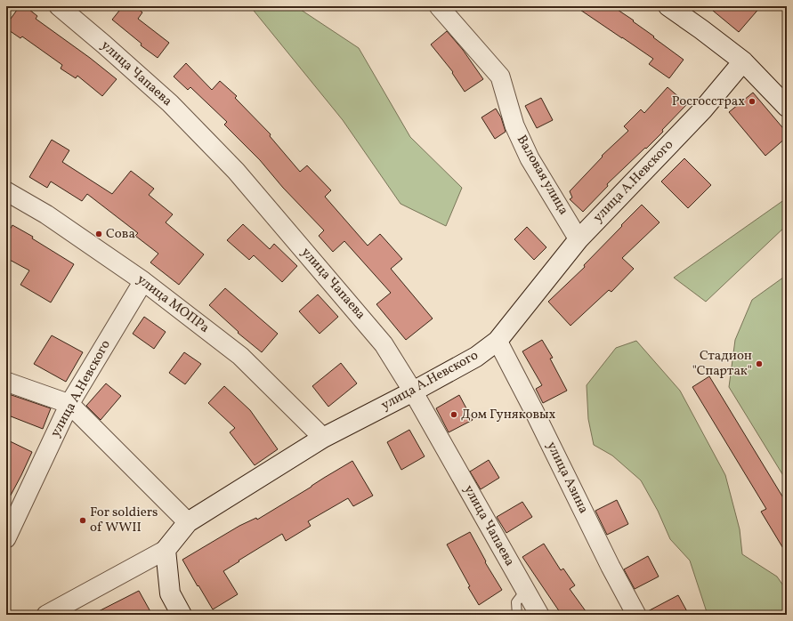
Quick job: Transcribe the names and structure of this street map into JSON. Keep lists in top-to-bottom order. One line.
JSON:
{"streets":{"street":["улица Чапаева","Валовая улица","улица А.Невского","улица МОПРа","улица Азина"]},"crossings":[["улица Чапаева","улица А.Невского"],["Валовая улица","улица А.Невского"],["улица А.Невского","улица МОПРа"],["улица А.Невского","улица Азина"]],"places":["Росгосстрах","Сова","Стадион \"Спартак\"","Дом Гуняковых","For soldiers of WWII"]}
